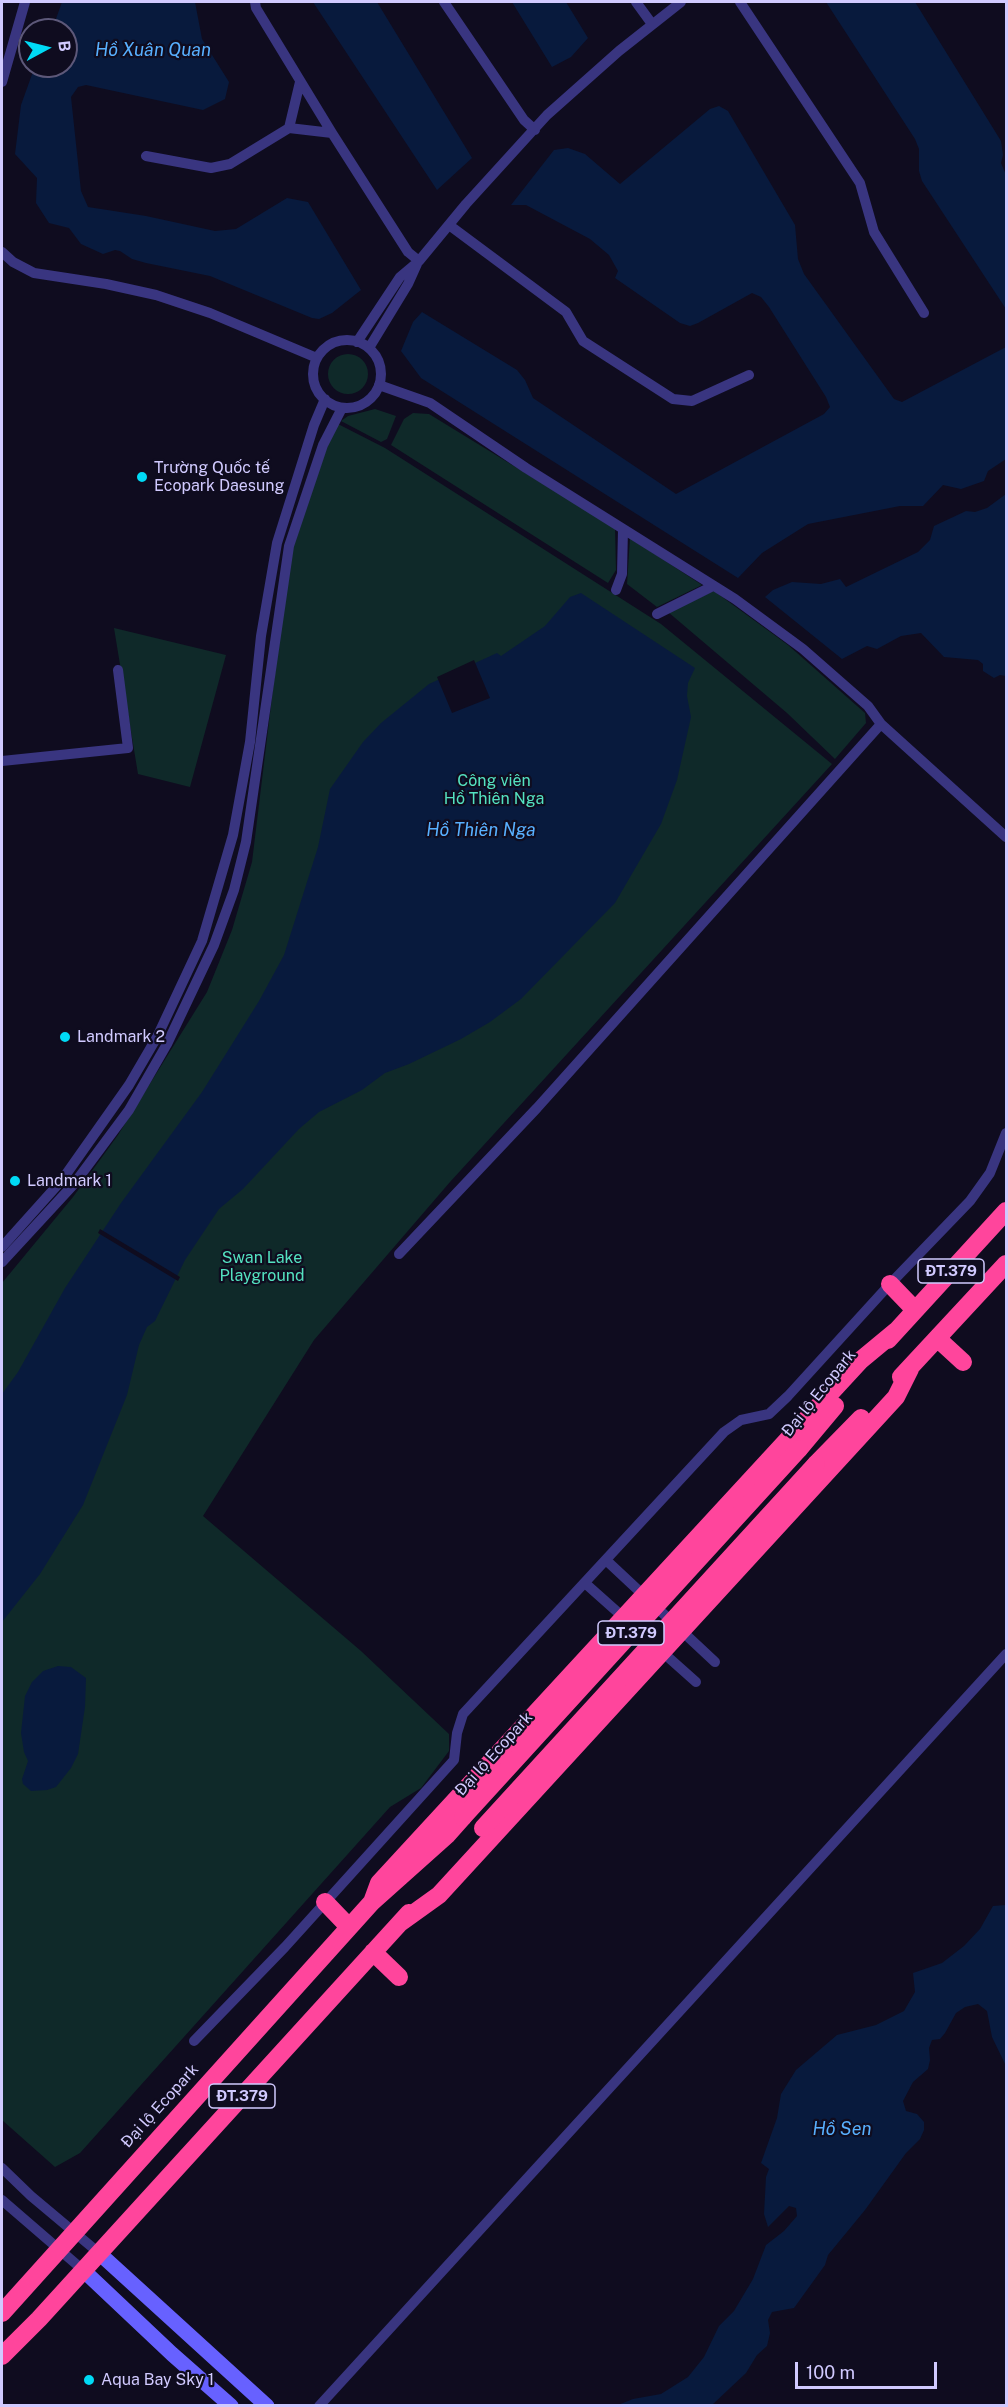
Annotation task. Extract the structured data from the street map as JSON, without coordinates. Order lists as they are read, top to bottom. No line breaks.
{"streets":{"highway":["ĐT.379","Đại lộ Ecopark"]},"water":["Hồ Xuân Quan","Hồ Thiên Nga","Hồ Sen"],"parks":["Công viên Hồ Thiên Nga","Swan Lake Playground"],"places":["Trường Quốc tế Ecopark Daesung","Landmark 2","Landmark 1","Aqua Bay Sky 1"],"scale_bar":"100 m","north":"right"}
